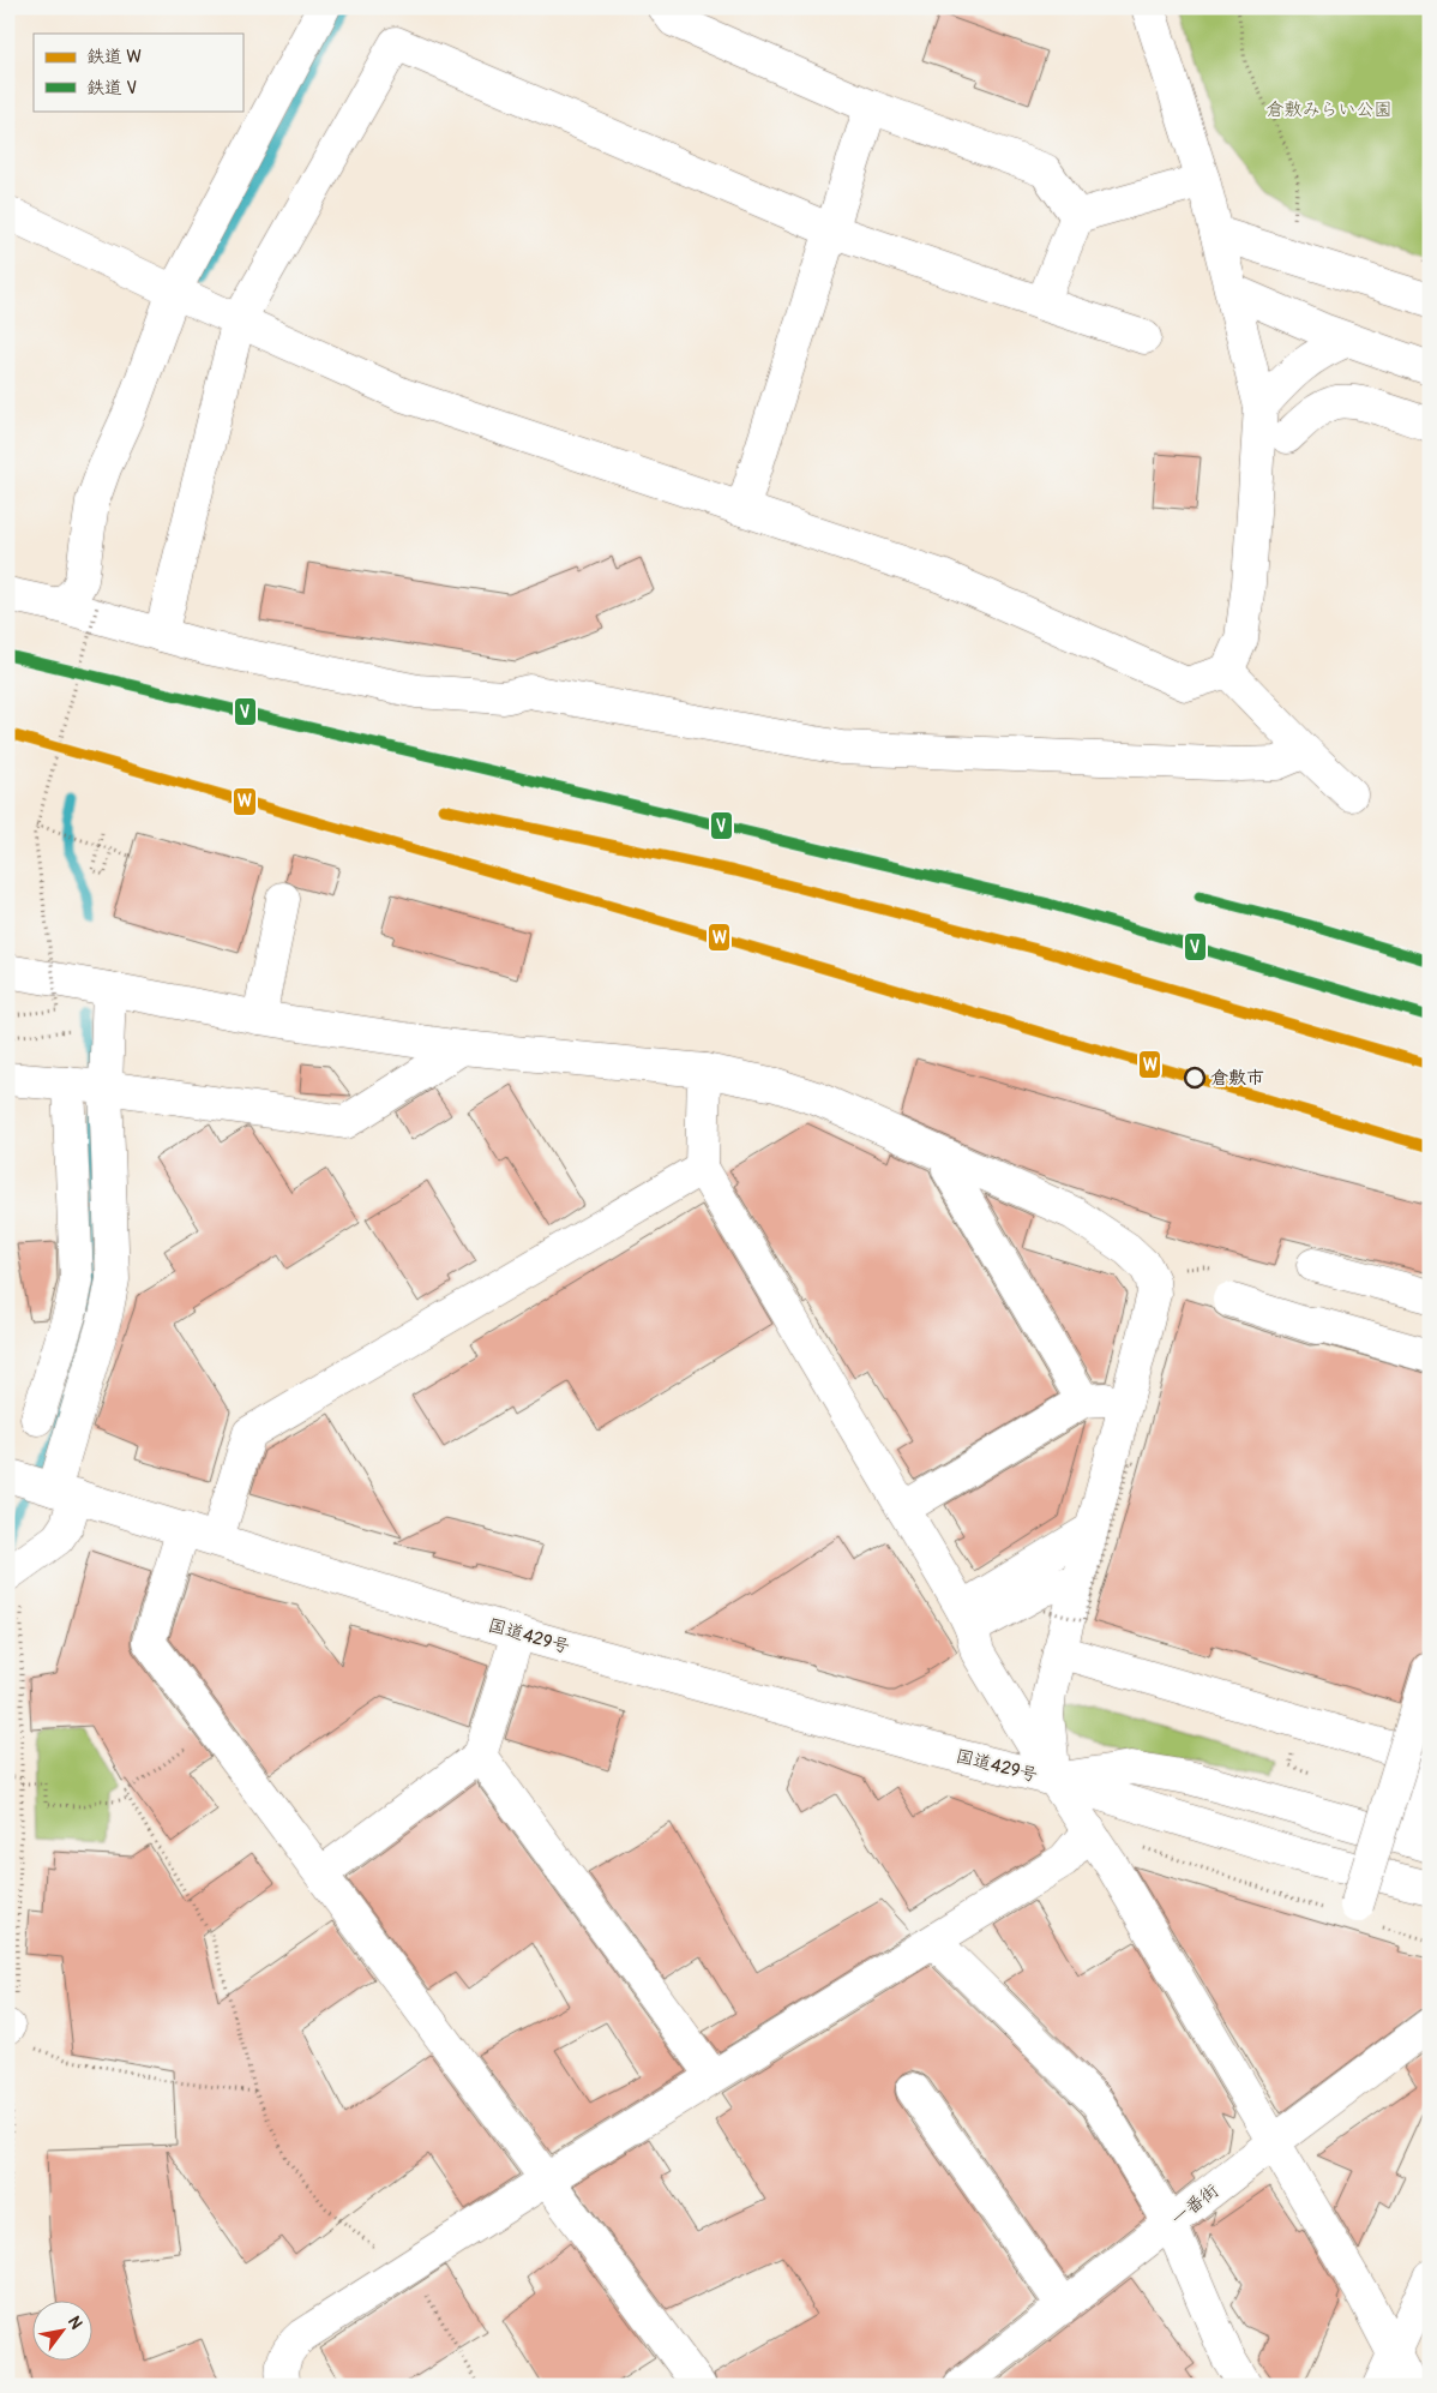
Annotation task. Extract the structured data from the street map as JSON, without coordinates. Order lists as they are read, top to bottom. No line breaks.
{"streets":{"main road":["国道429号","一番街"]},"parks":["倉敷みらい公園"],"places":["倉敷市"],"lines":["rail line V","rail line W"],"legend":["鉄道 W","鉄道 V"],"north":"top right"}
